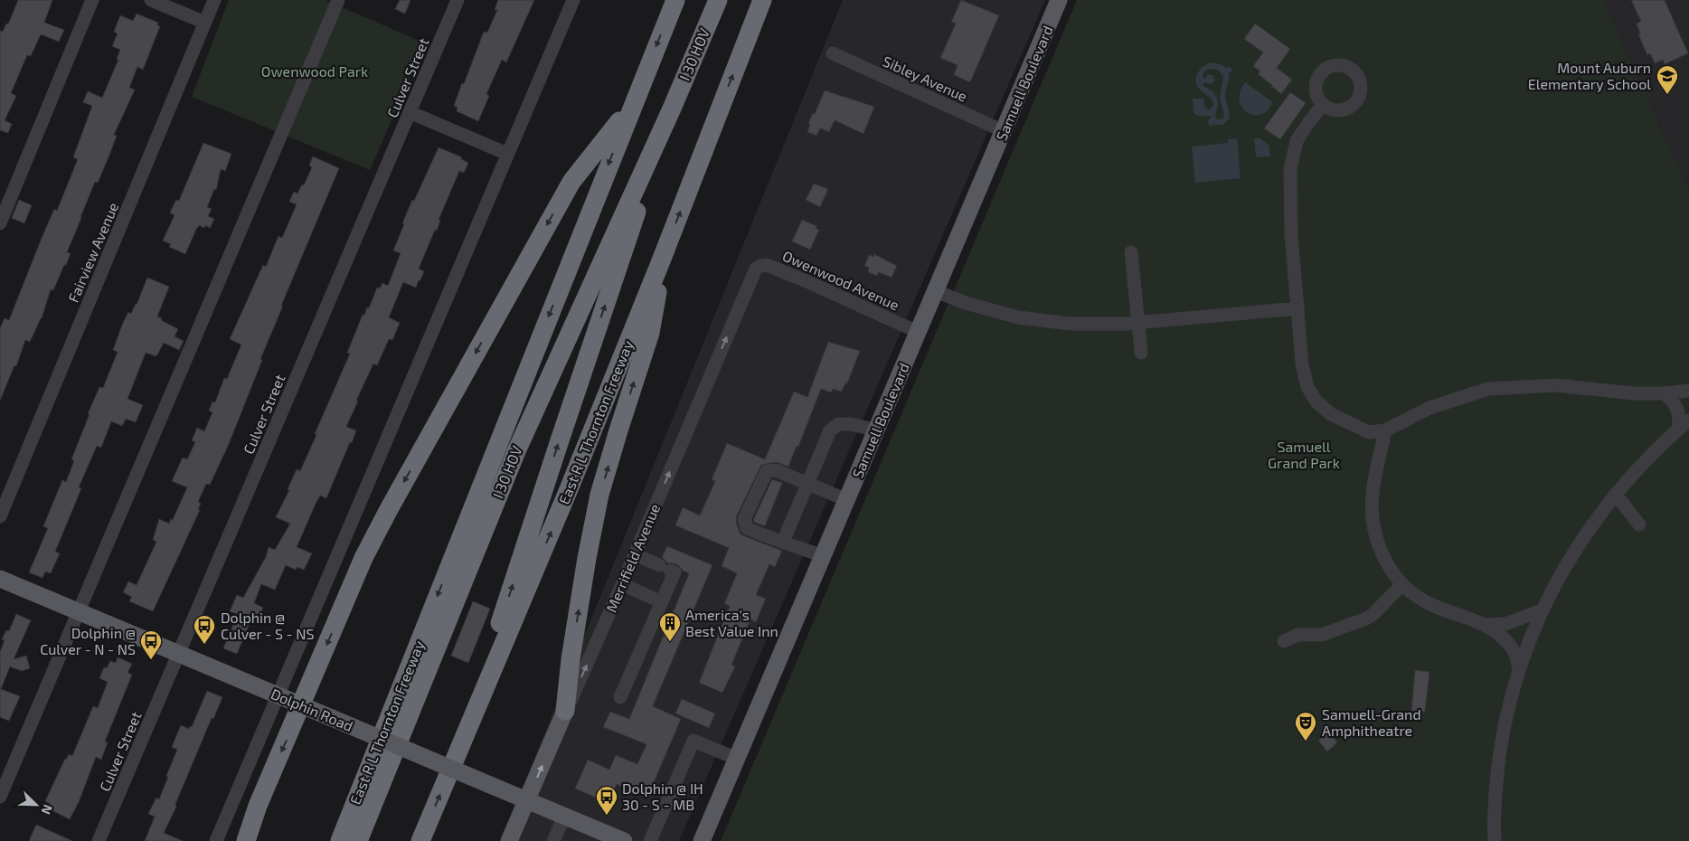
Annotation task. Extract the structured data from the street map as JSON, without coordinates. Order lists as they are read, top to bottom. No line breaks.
{"streets":{"highway":["I 30 HOV","East R L Thornton Freeway"],"main road":["Samuell Boulevard","Merrifield Avenue","Dolphin Road"],"street":["Culver Street","Sibley Avenue","Fairview Avenue","Owenwood Avenue"]},"crossings":[["Culver Street","Dolphin Road"],["Sibley Avenue","Samuell Boulevard"],["Samuell Boulevard","Owenwood Avenue"],["Owenwood Avenue","Merrifield Avenue"],["Merrifield Avenue","Dolphin Road"]],"one_way":["Merrifield Avenue"],"parks":["Owenwood Park","Samuell Grand Park"],"places":{"school or university":["Mount Auburn Elementary School"],"building":["America's Best Value Inn"],"bus stop":["Dolphin @ Culver - S - NS","Dolphin @ Culver - N - NS","Dolphin @ IH 30 - S - MB"],"theatre":["Samuell-Grand Amphitheatre"]},"north":"bottom right"}
